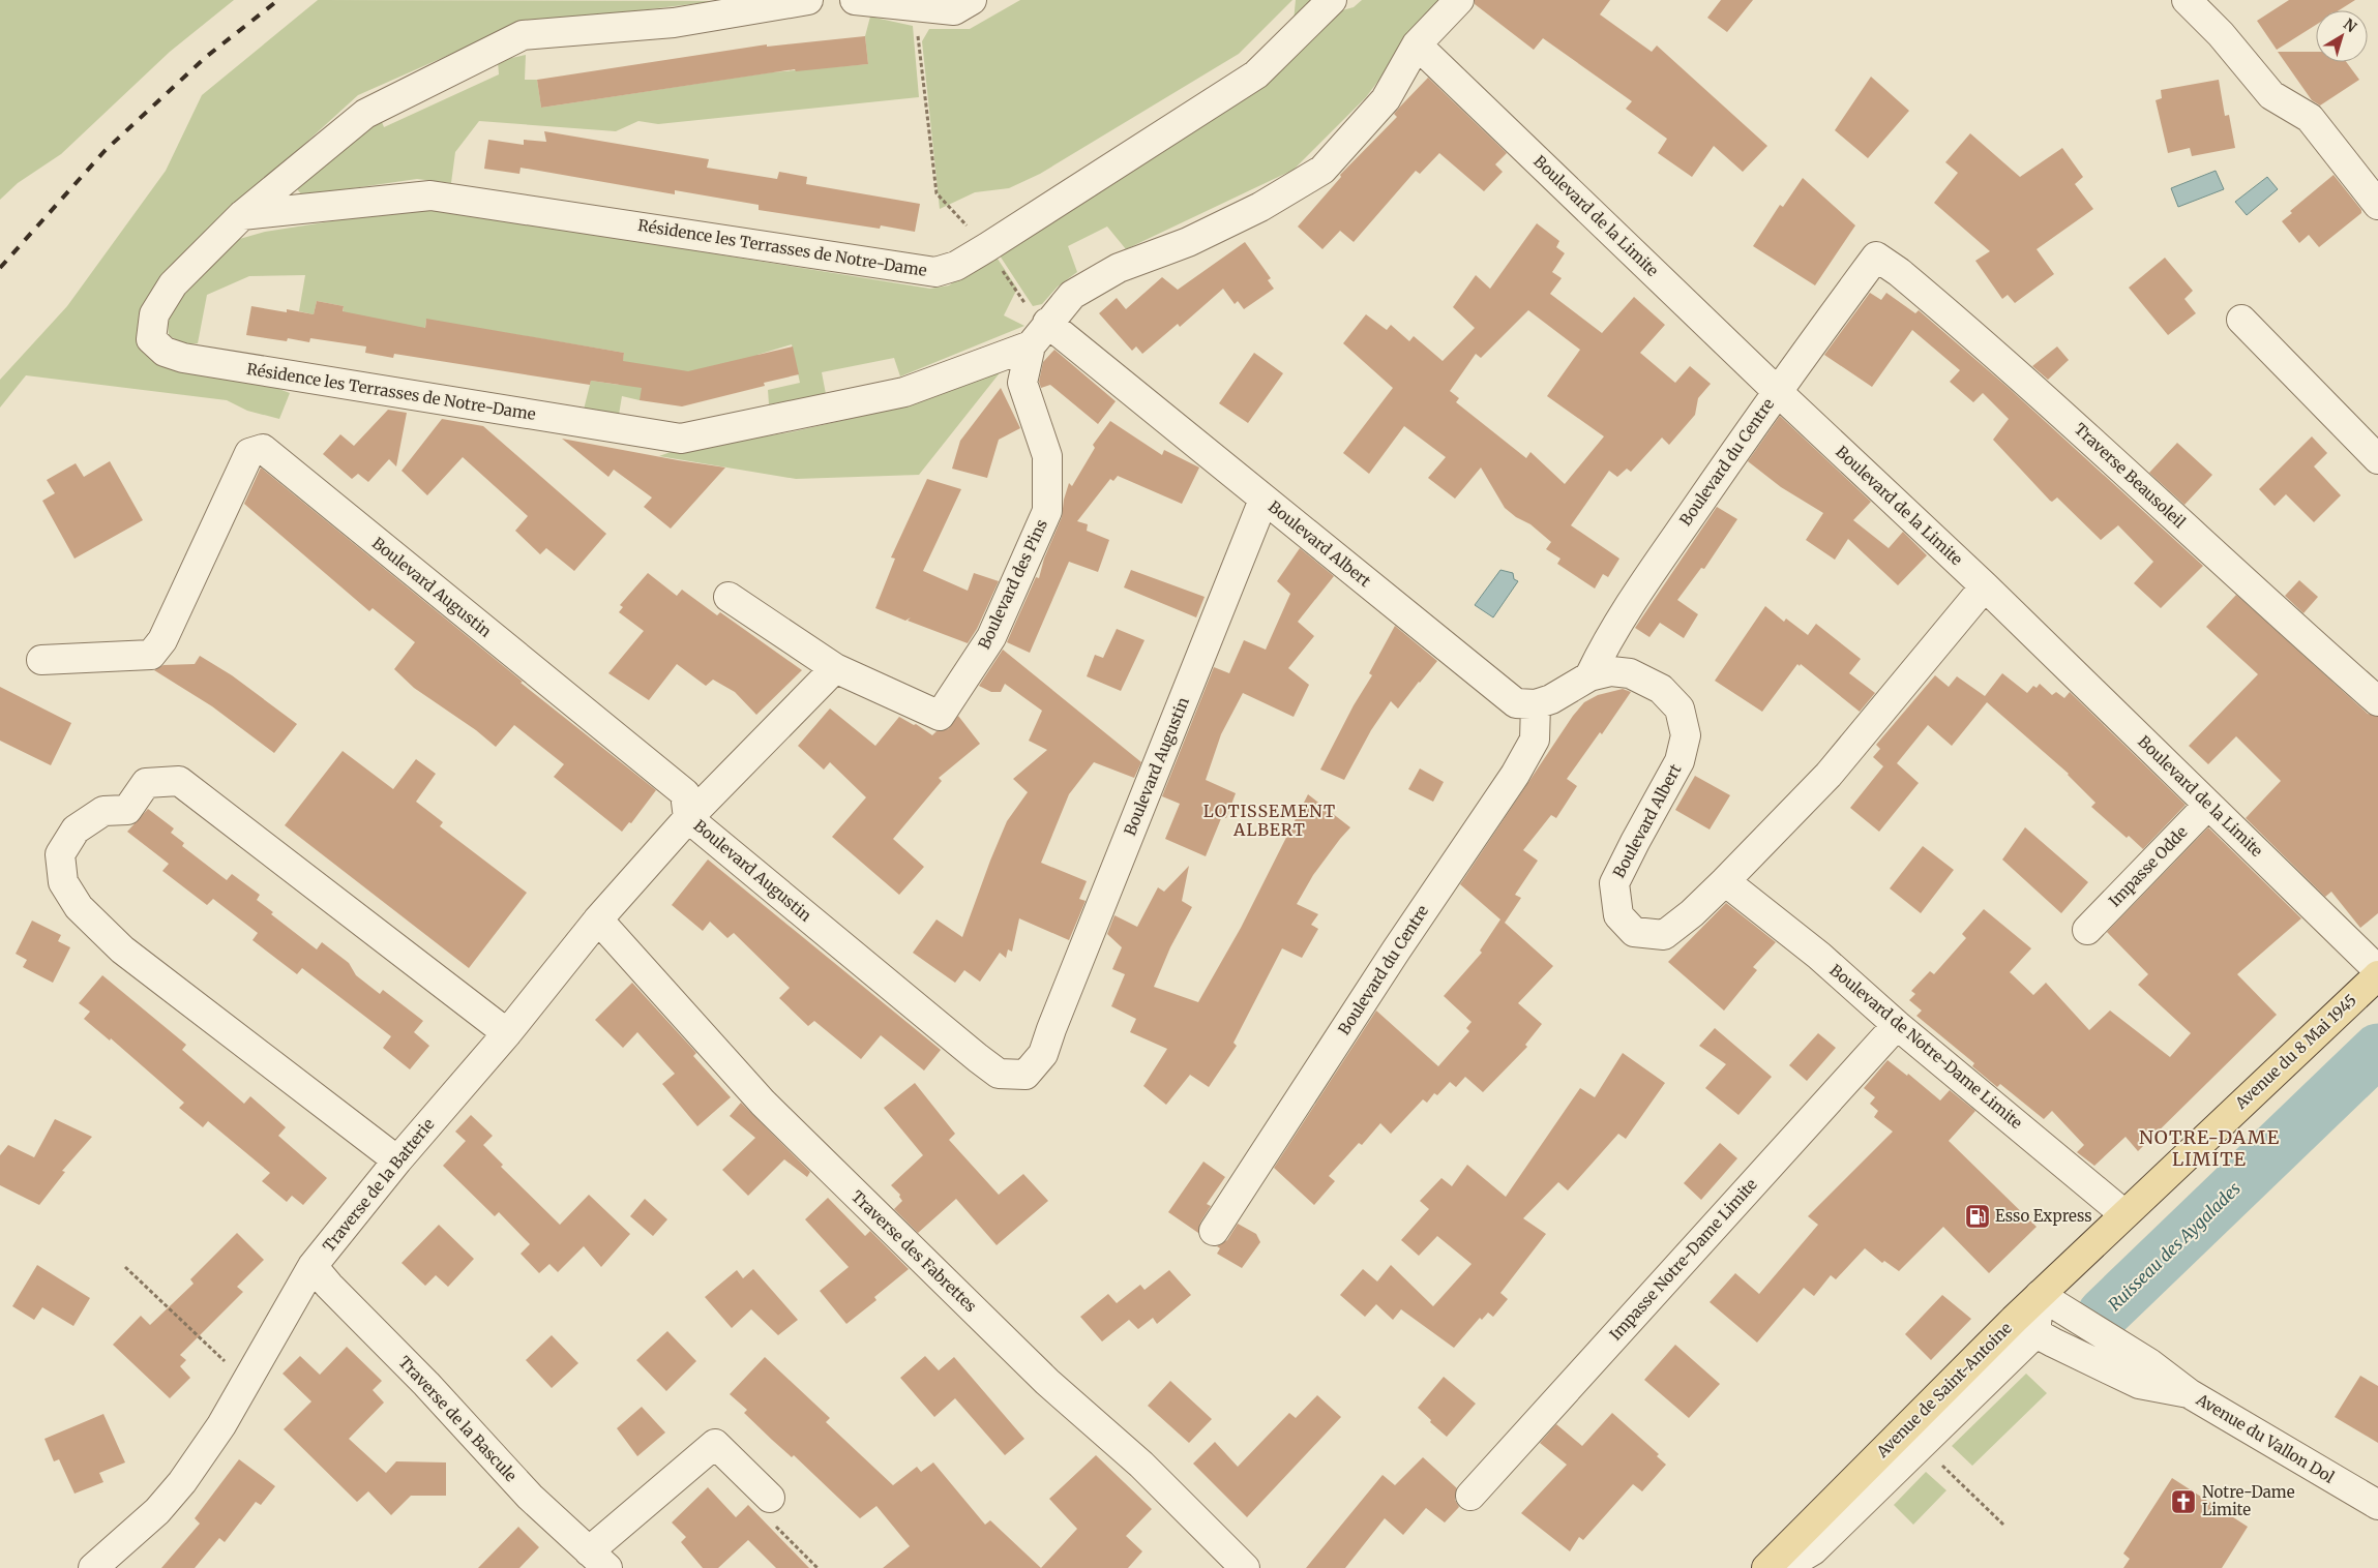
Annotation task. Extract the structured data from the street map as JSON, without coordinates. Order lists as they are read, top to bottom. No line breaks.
{"streets":{"main road":["Avenue du 8 Mai 1945","Avenue de Saint-Antoine"],"street":["Boulevard de la Limite","Résidence les Terrasses de Notre-Dame","Boulevard du Centre","Traverse Beausoleil","Boulevard Albert","Boulevard des Pins","Boulevard Augustin","Impasse Odde","Boulevard de Notre-Dame Limite","Traverse de la Batterie","Traverse des Fabrettes","Impasse Notre-Dame Limite","Traverse de la Bascule","Avenue du Vallon Dol"]},"crossings":[["Boulevard de la Limite","Boulevard du Centre"],["Boulevard de la Limite","Boulevard Albert"],["Boulevard de la Limite","Boulevard des Pins"],["Boulevard de la Limite","Impasse Odde"],["Résidence les Terrasses de Notre-Dame","Boulevard des Pins"],["Boulevard du Centre","Traverse Beausoleil"],["Boulevard du Centre","Boulevard Albert"],["Boulevard Albert","Boulevard des Pins"],["Boulevard Albert","Boulevard Augustin"],["Boulevard Albert","Boulevard de Notre-Dame Limite"],["Boulevard Augustin","Traverse de la Batterie"],["Boulevard de Notre-Dame Limite","Avenue du 8 Mai 1945"],["Boulevard de Notre-Dame Limite","Impasse Notre-Dame Limite"],["Boulevard de Notre-Dame Limite","Avenue de Saint-Antoine"],["Avenue du 8 Mai 1945","Avenue de Saint-Antoine"],["Traverse de la Batterie","Traverse des Fabrettes"],["Traverse de la Batterie","Traverse de la Bascule"],["Avenue de Saint-Antoine","Avenue du Vallon Dol"]],"districts":["LOTISSEMENT ALBERT","NOTRE-DAME LIMITE"],"water":["Ruisseau des Aygalades"],"places":{"fuel station":["Esso Express"],"church":["Notre-Dame Limite"]},"north":"top right"}
